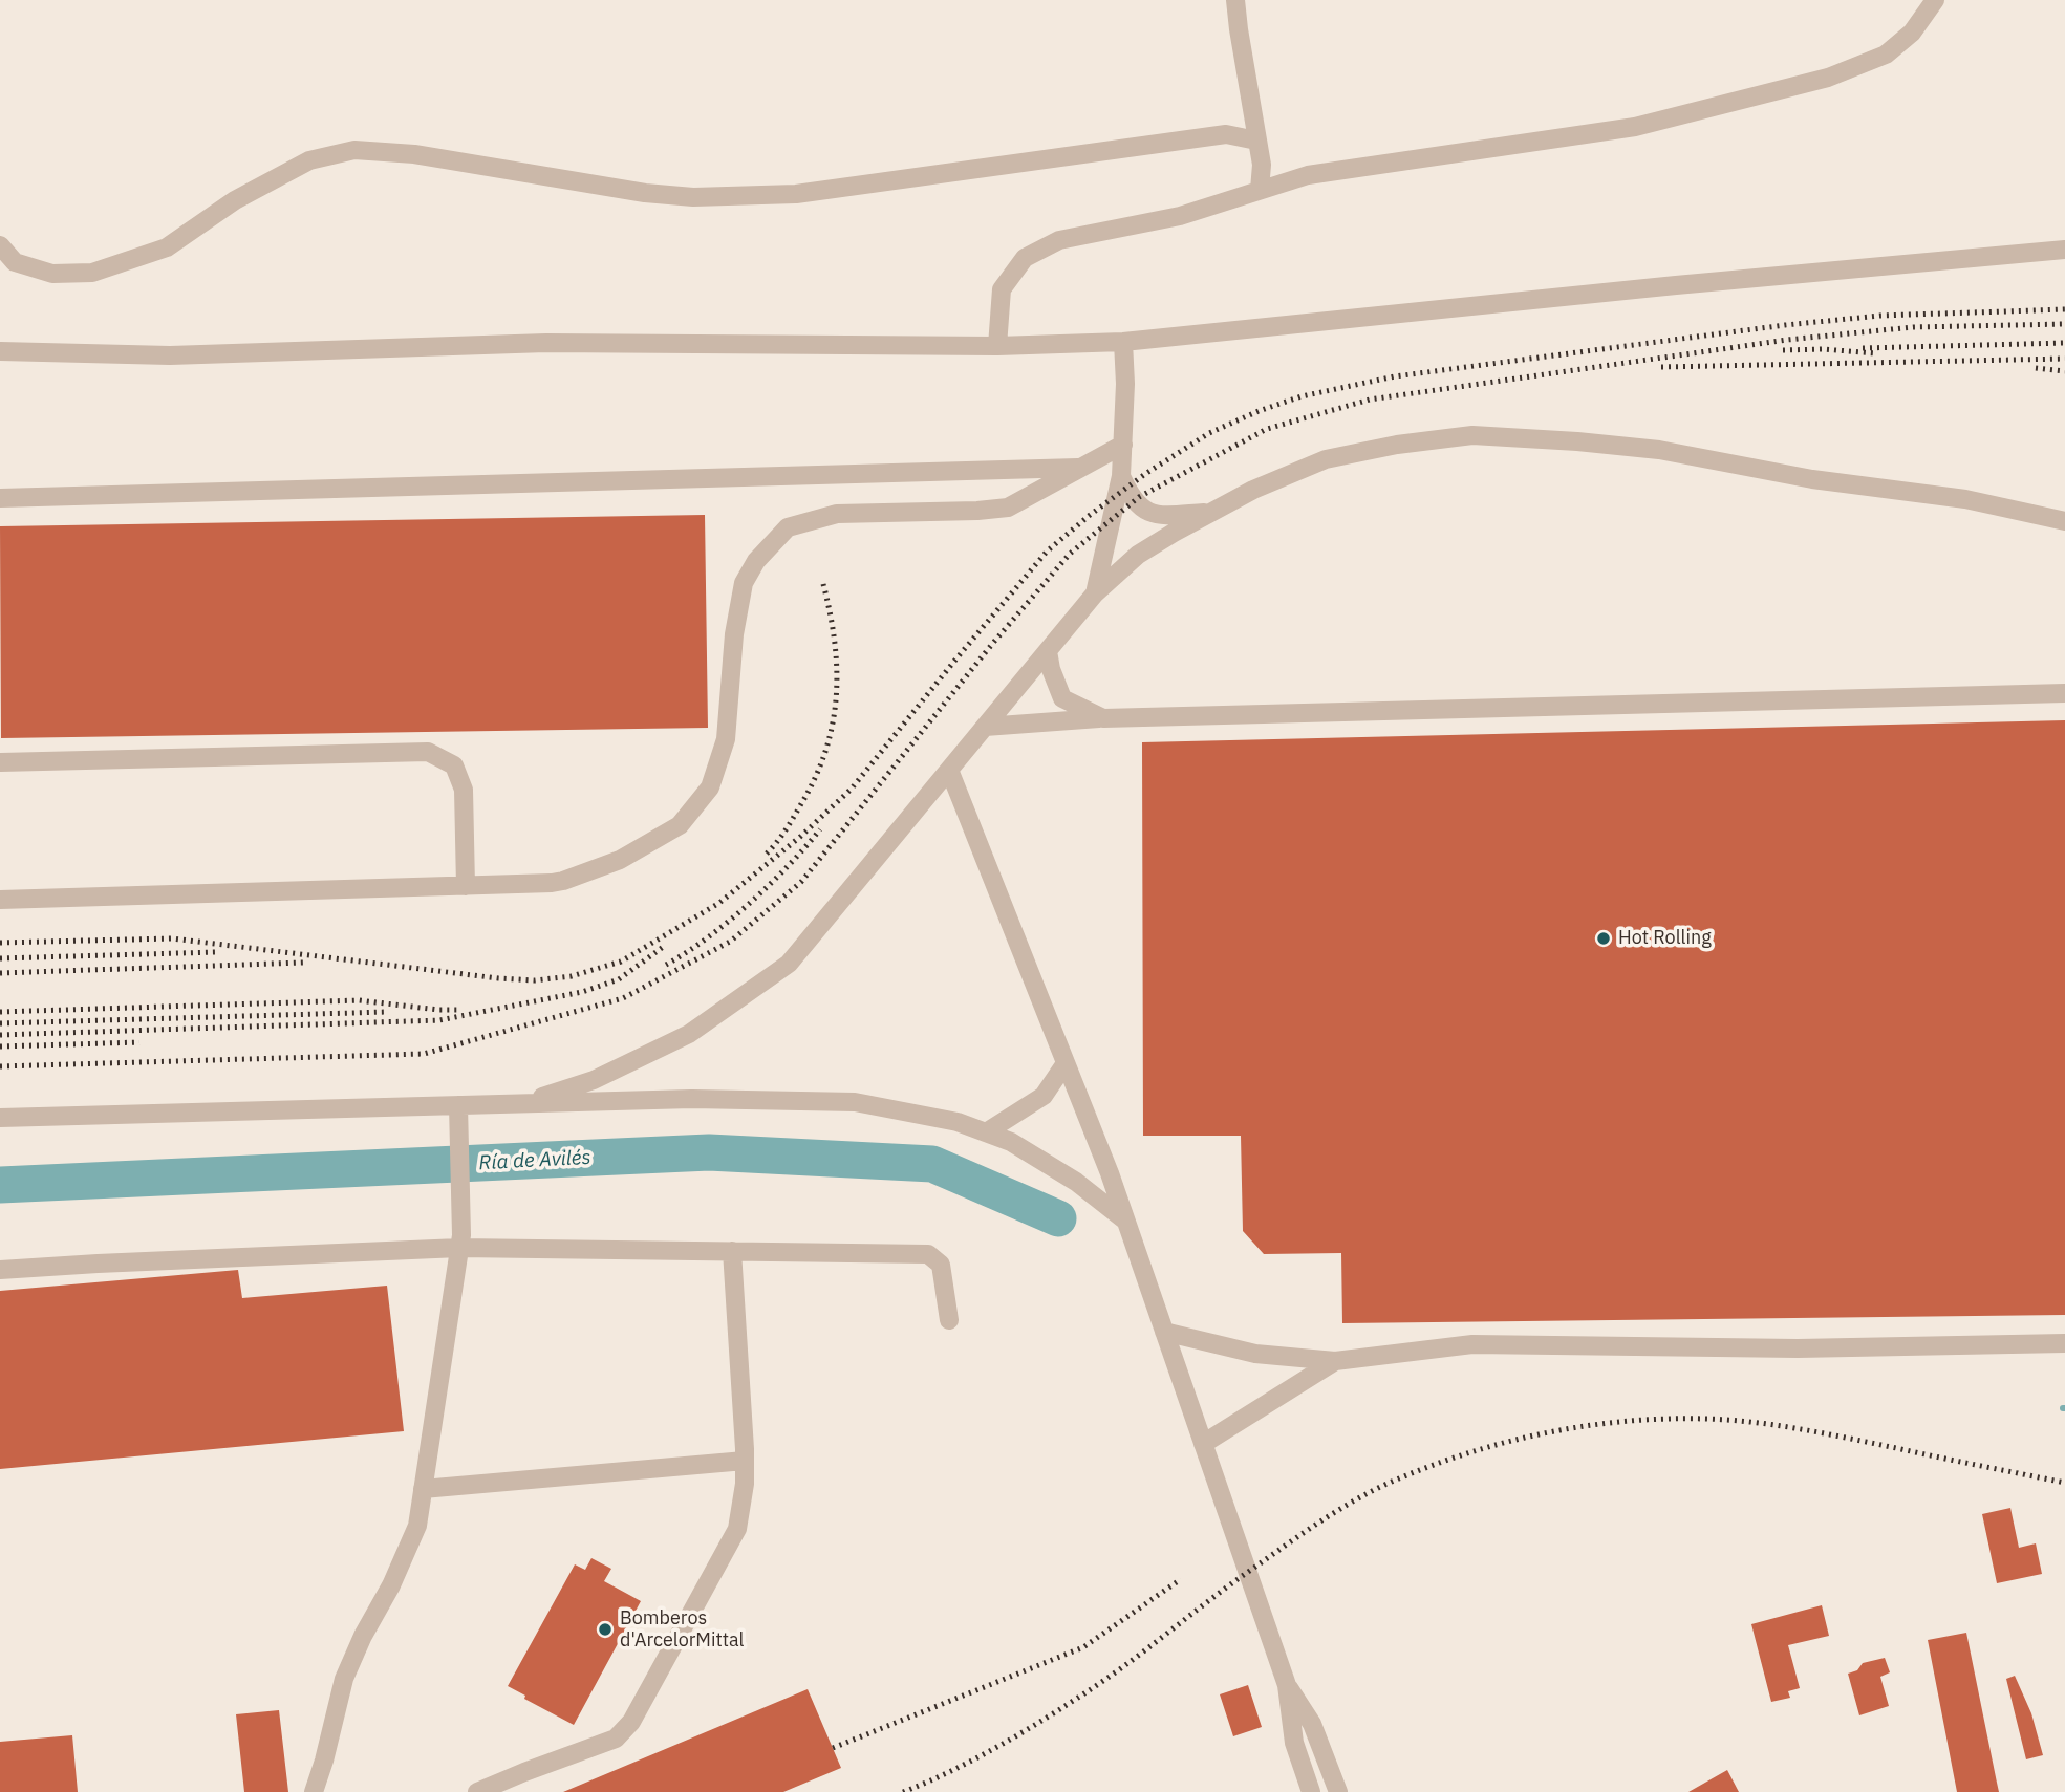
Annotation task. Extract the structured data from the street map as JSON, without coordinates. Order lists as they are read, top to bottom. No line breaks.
{"water":["Ría de Avilés"],"places":["Hot Rolling","Bomberos d'ArcelorMittal"]}
